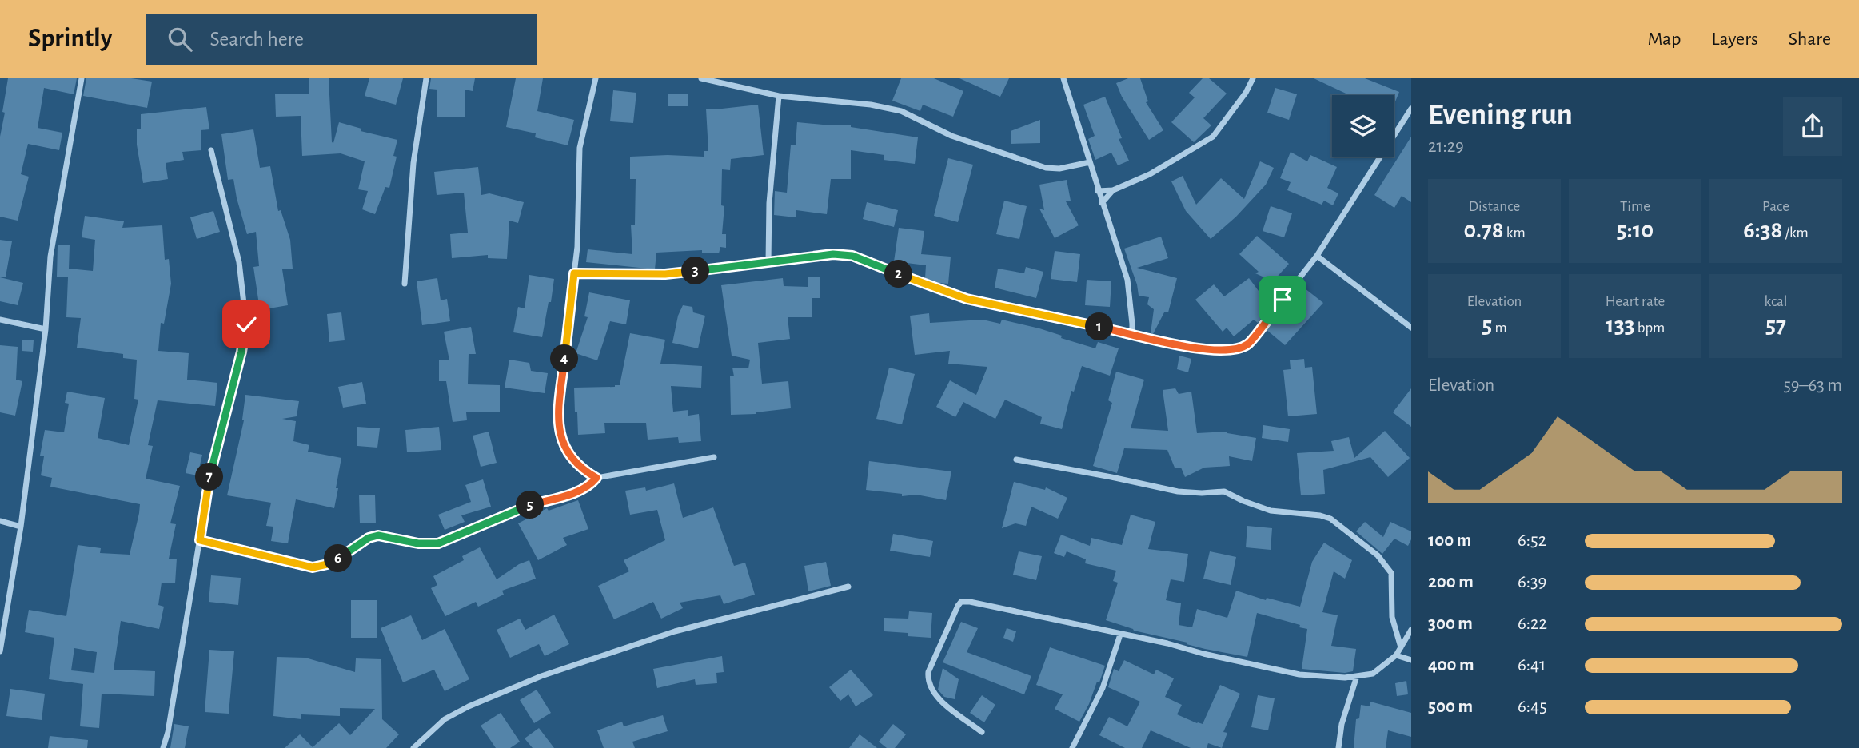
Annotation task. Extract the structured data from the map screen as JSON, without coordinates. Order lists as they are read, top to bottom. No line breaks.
{"page":{"header":"Sprintly","search":"Search here","nav":["Map","Layers","Share"],"heading":["Evening run","21:29"],"stats":[["Distance","0.78 km"],["Time","5:10"],["Pace","6:38 /km"],["Elevation","5 m"],["Heart rate","133 bpm"],["kcal","57"]],"pins":["3","2","1","4","7","5","6"],"chart":["Elevation","59–63 m"],"list":[{"name":"100 m","note":"6:52"},{"name":"200 m","note":"6:39"},{"name":"300 m","note":"6:22"},{"name":"400 m","note":"6:41"},{"name":"500 m","note":"6:45"}]}}
